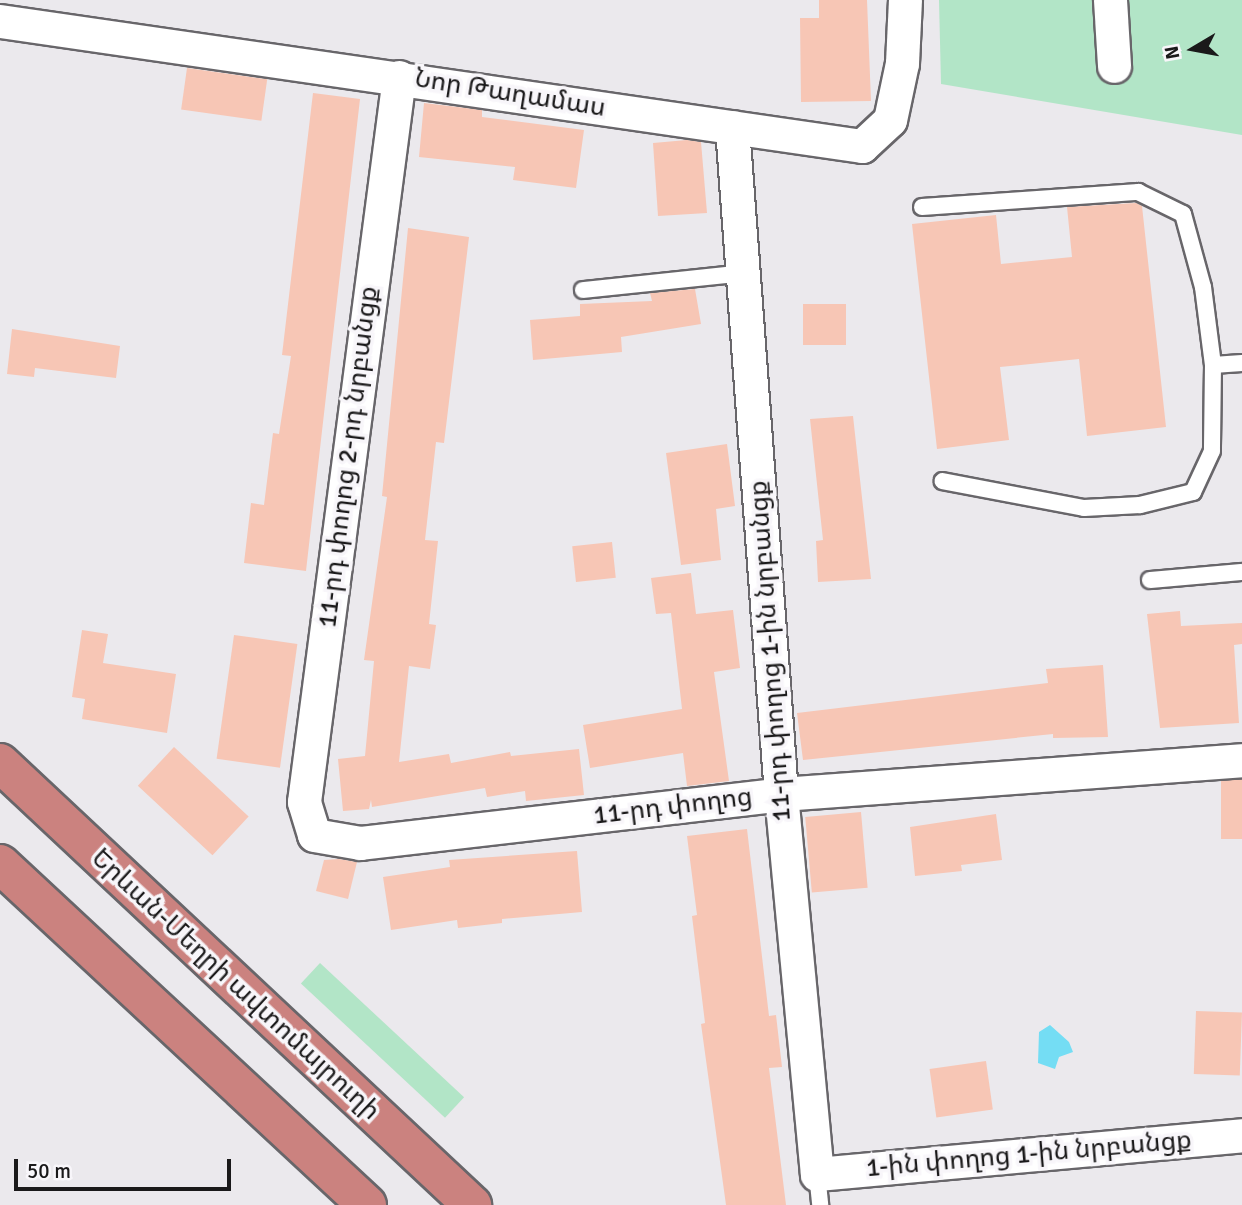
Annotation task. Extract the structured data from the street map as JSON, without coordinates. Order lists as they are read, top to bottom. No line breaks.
{"streets":{"highway":["Երևան-Մեղրի ավտոմայրուղի"],"street":["Նոր Թաղամաս","11-րդ փողոց 2-րդ նրբանցք","11-րդ փողոց 1-ին նրբանցք","11-րդ փողոց","1-ին փողոց 1-ին նրբանցք"]},"crossings":[["Նոր Թաղամաս","11-րդ փողոց 2-րդ նրբանցք"],["Նոր Թաղամաս","11-րդ փողոց 1-ին նրբանցք"],["11-րդ փողոց 2-րդ նրբանցք","11-րդ փողոց"],["11-րդ փողոց 1-ին նրբանցք","11-րդ փողոց"],["11-րդ փողոց 1-ին նրբանցք","1-ին փողոց 1-ին նրբանցք"]],"scale_bar":"50 m","north":"left"}
